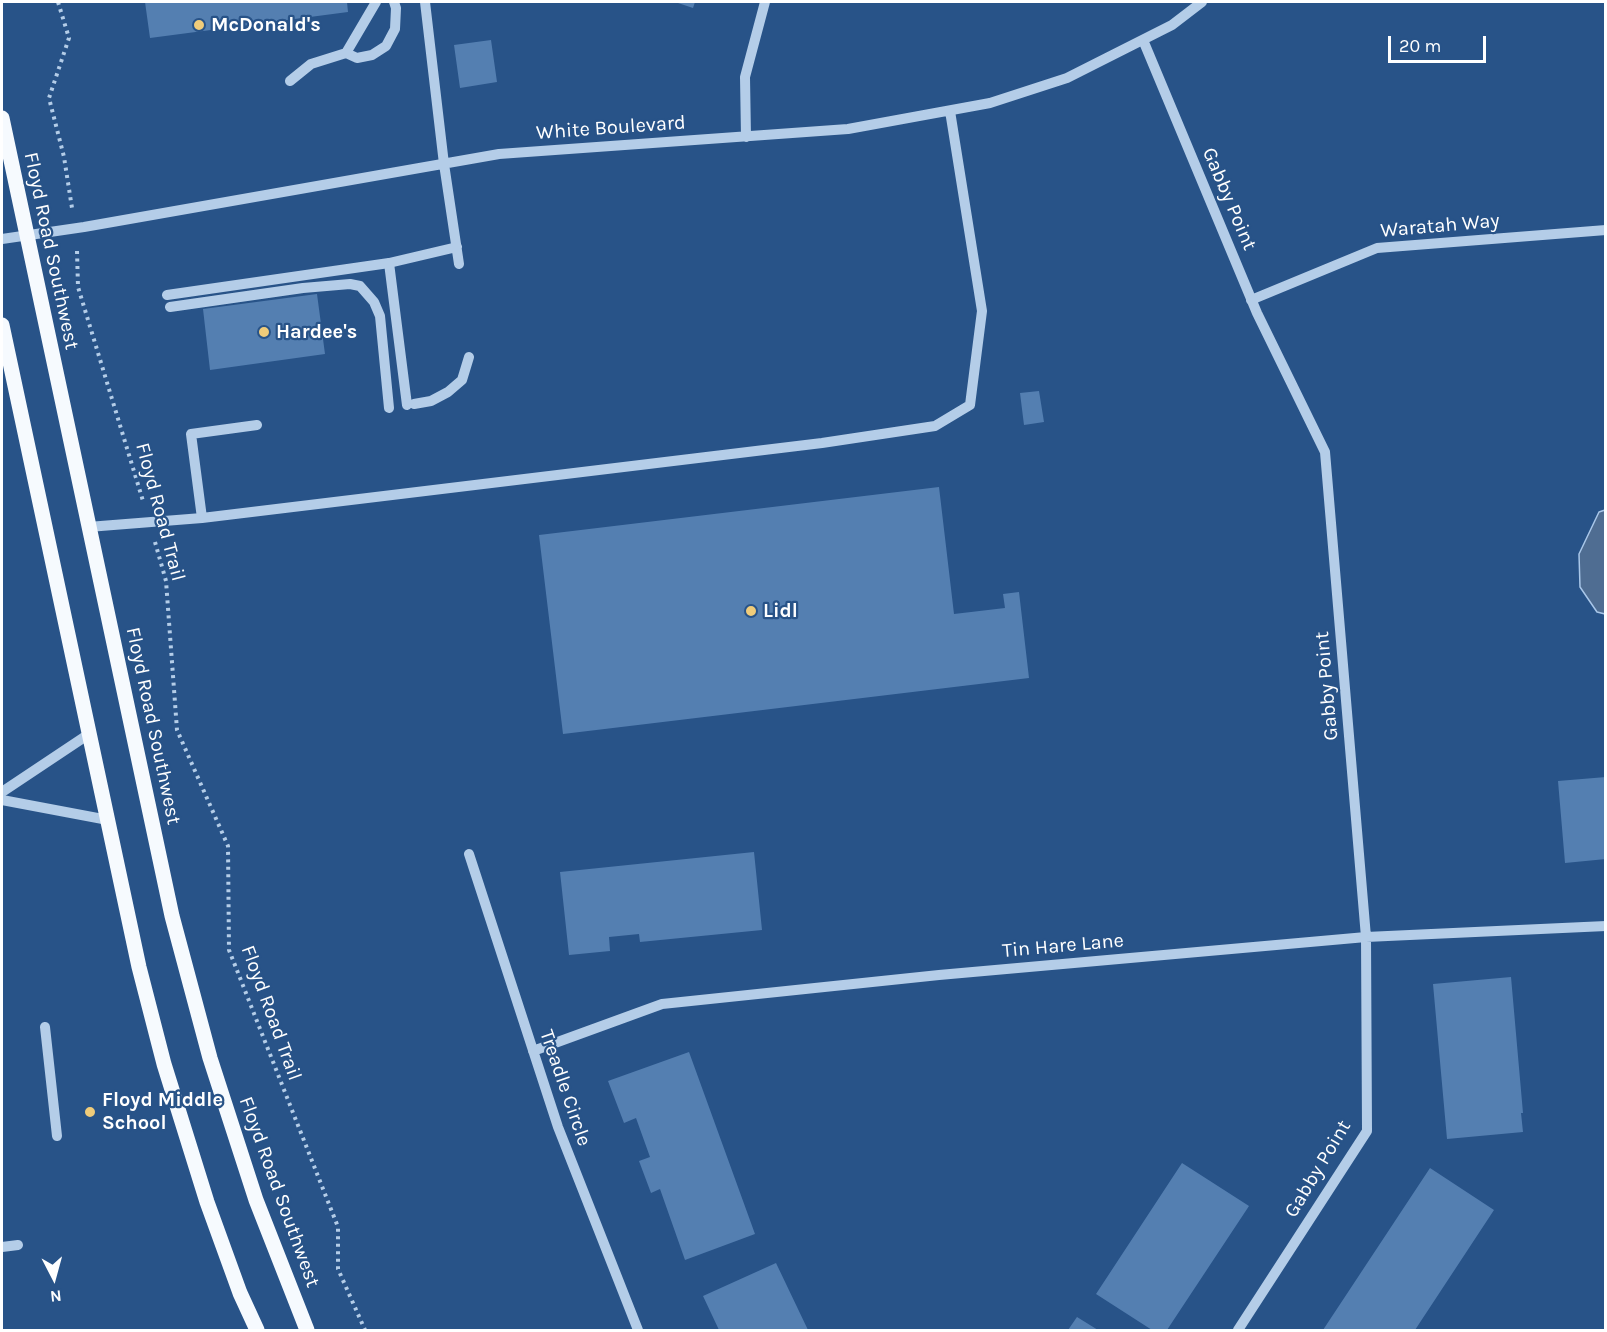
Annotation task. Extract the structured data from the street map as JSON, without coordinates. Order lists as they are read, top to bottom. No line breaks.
{"streets":{"main road":["Floyd Road Southwest"],"street":["White Boulevard","Gabby Point","Waratah Way","Tin Hare Lane","Treadle Circle"],"path":["Floyd Road Trail"]},"crossings":[["White Boulevard","Gabby Point"],["White Boulevard","Floyd Road Southwest"],["White Boulevard","Floyd Road Trail"],["Gabby Point","Waratah Way"],["Gabby Point","Tin Hare Lane"],["Tin Hare Lane","Treadle Circle"]],"places":["McDonald's","Hardee's","Lidl","Floyd Middle School"],"scale_bar":"20 m","north":"bottom"}
